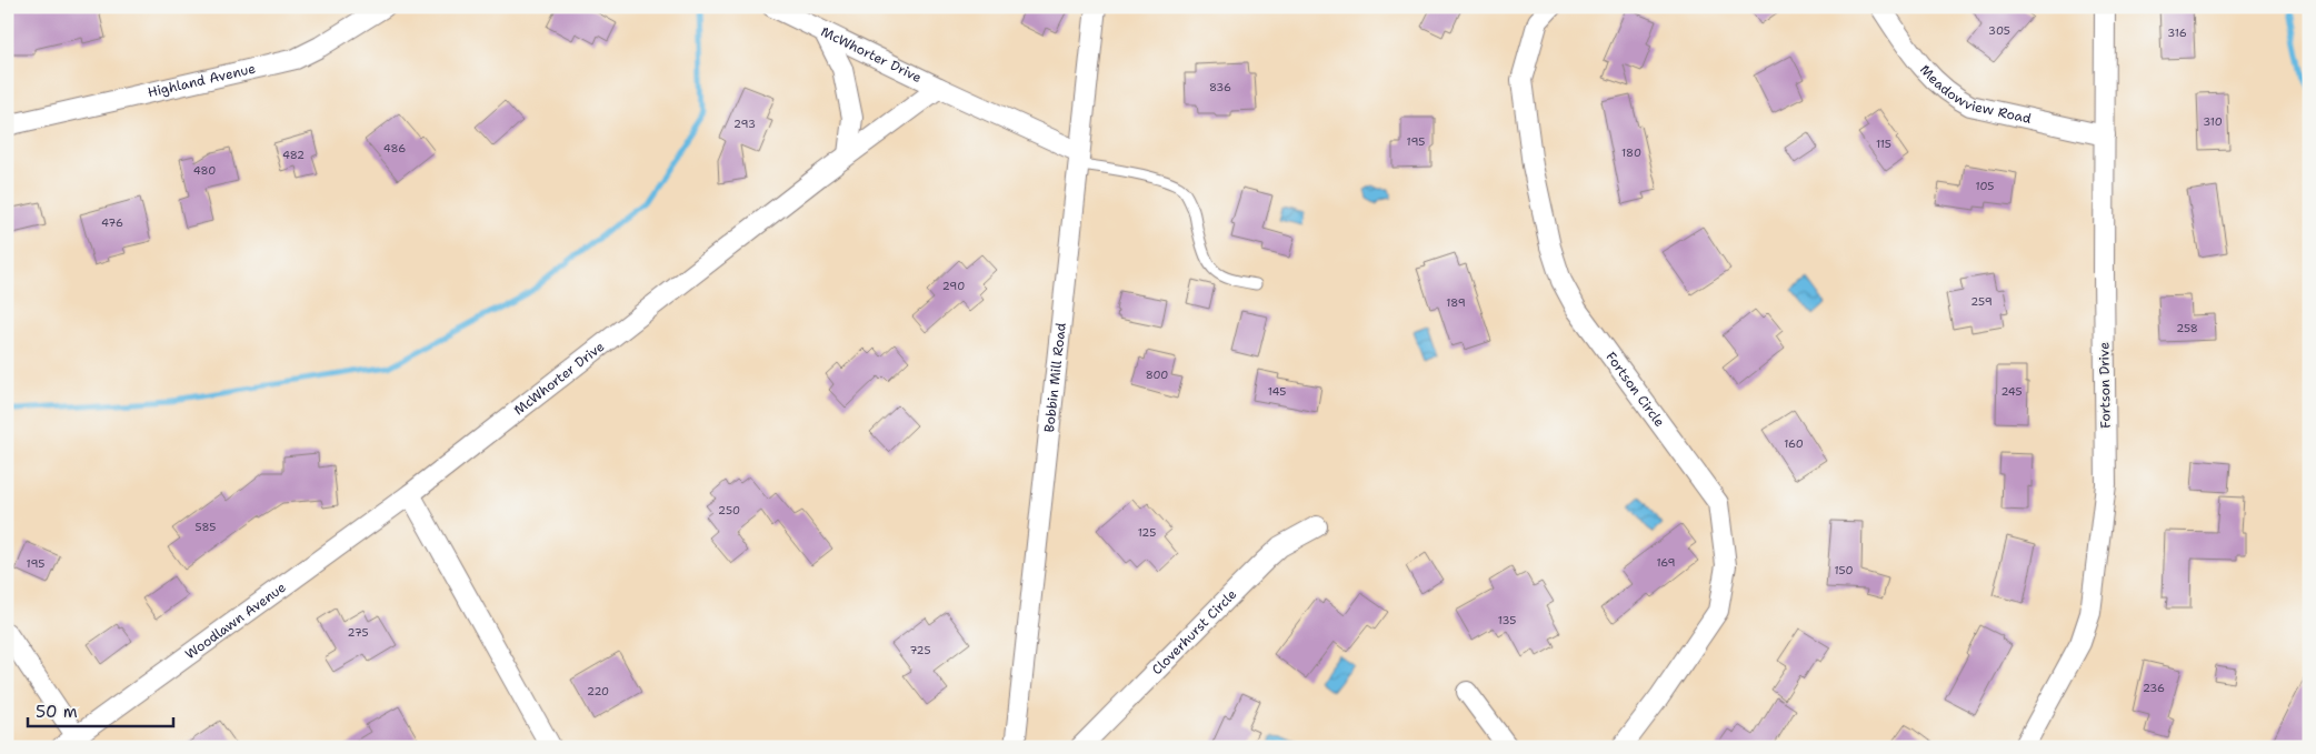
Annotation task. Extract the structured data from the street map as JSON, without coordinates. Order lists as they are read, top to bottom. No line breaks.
{"streets":{"street":["McWhorter Drive","Highland Avenue","Meadowview Road","Bobbin Mill Road","Fortson Drive","Fortson Circle","Woodlawn Avenue","Cloverhurst Circle"]},"crossings":[["McWhorter Drive","Bobbin Mill Road"],["McWhorter Drive","Woodlawn Avenue"],["Meadowview Road","Fortson Drive"]],"house_numbers":["305","316","836","310","293","195","115","486","180","482","480","105","476","290","259","189","258","800","145","245","160","250","585","125","169","195","150","135","275","725","236","220"],"scale_bar":"50 m"}
